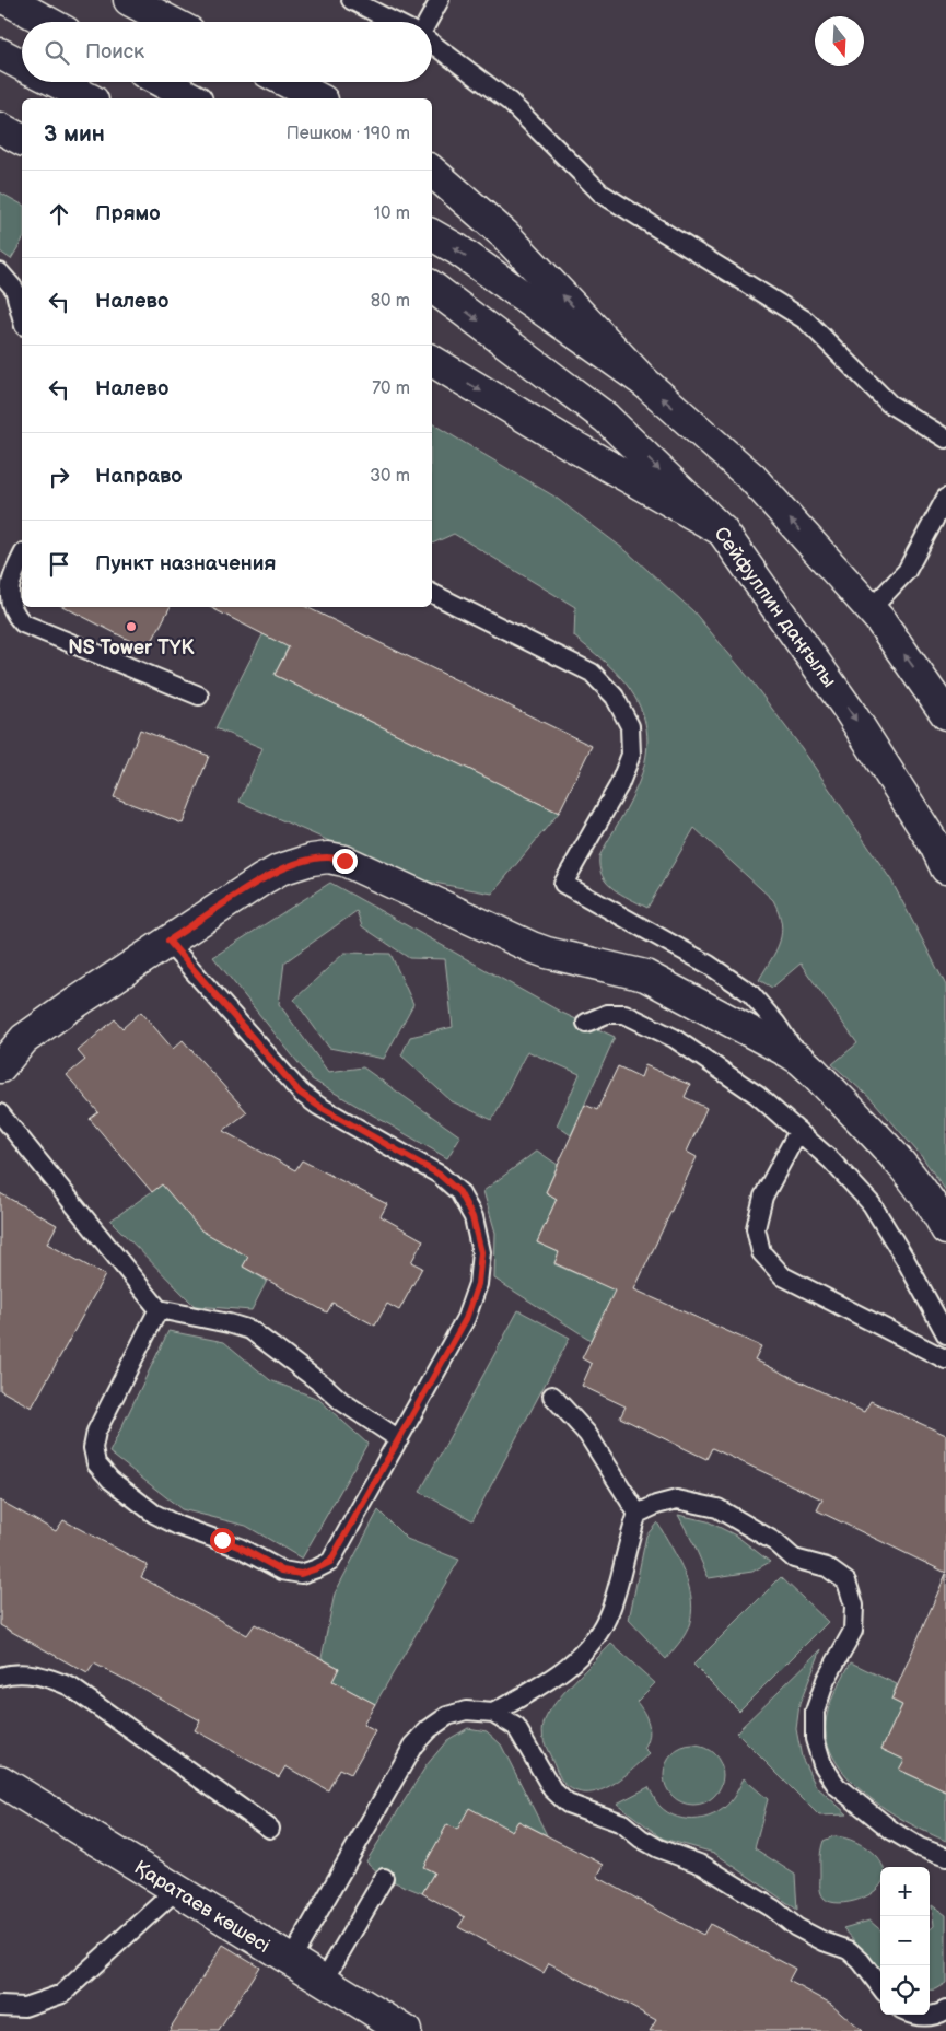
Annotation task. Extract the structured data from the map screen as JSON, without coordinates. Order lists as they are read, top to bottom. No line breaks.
{"streets":{"main road":["Сейфуллин даңғылы","Қаратаев көшесі"]},"places":["NS Tower ТҮК"],"north":"bottom","page":{"search":"Поиск","heading":["3 мин","Пешком · 190 m"],"list":[["Прямо","10 m"],["Налево","80 m"],["Налево","70 m"],["Направо","30 m"],"Пункт назначения"],"map_buttons":["+","−"]}}
